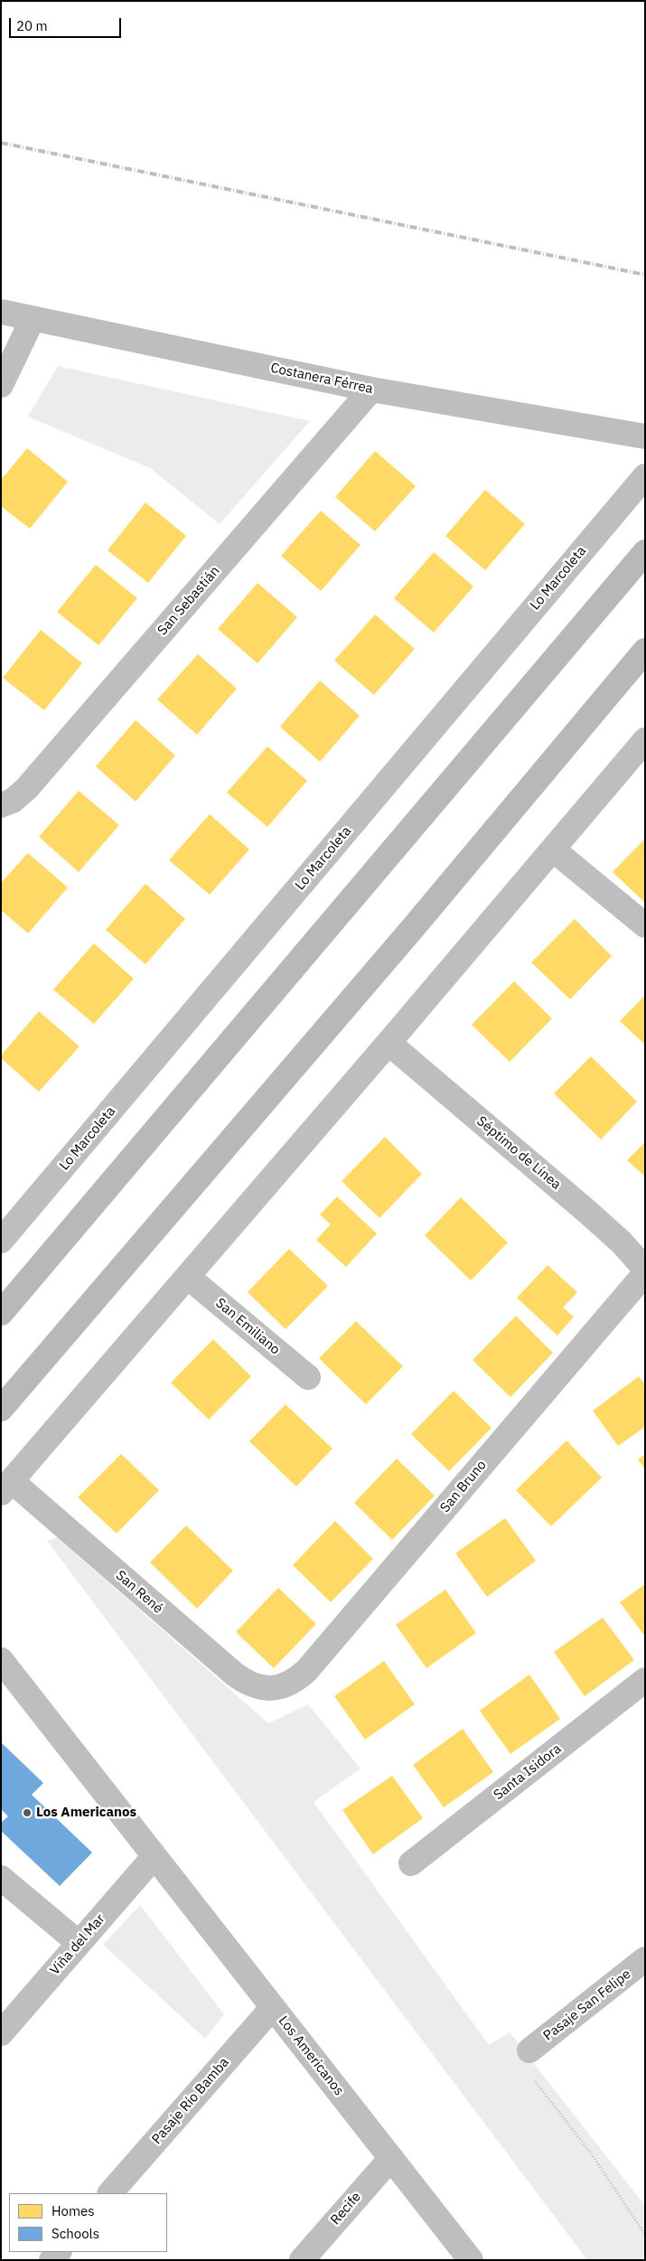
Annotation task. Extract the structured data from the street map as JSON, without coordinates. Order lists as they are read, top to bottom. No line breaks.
{"streets":{"street":["Costanera Férrea","Lo Marcoleta","San Sebastián","Séptimo de Línea","San Emiliano","San Bruno","San René","Santa Isidora","Viña del Mar","Pasaje San Felipe","Los Americanos","Pasaje Río Bamba","Recife"]},"crossings":[["Costanera Férrea","San Sebastián"],["San Bruno","San René"],["Viña del Mar","Los Americanos"],["Los Americanos","Pasaje Río Bamba"],["Los Americanos","Recife"]],"places":["Los Americanos"],"legend":["Homes","Schools"],"scale_bar":"20 m"}
